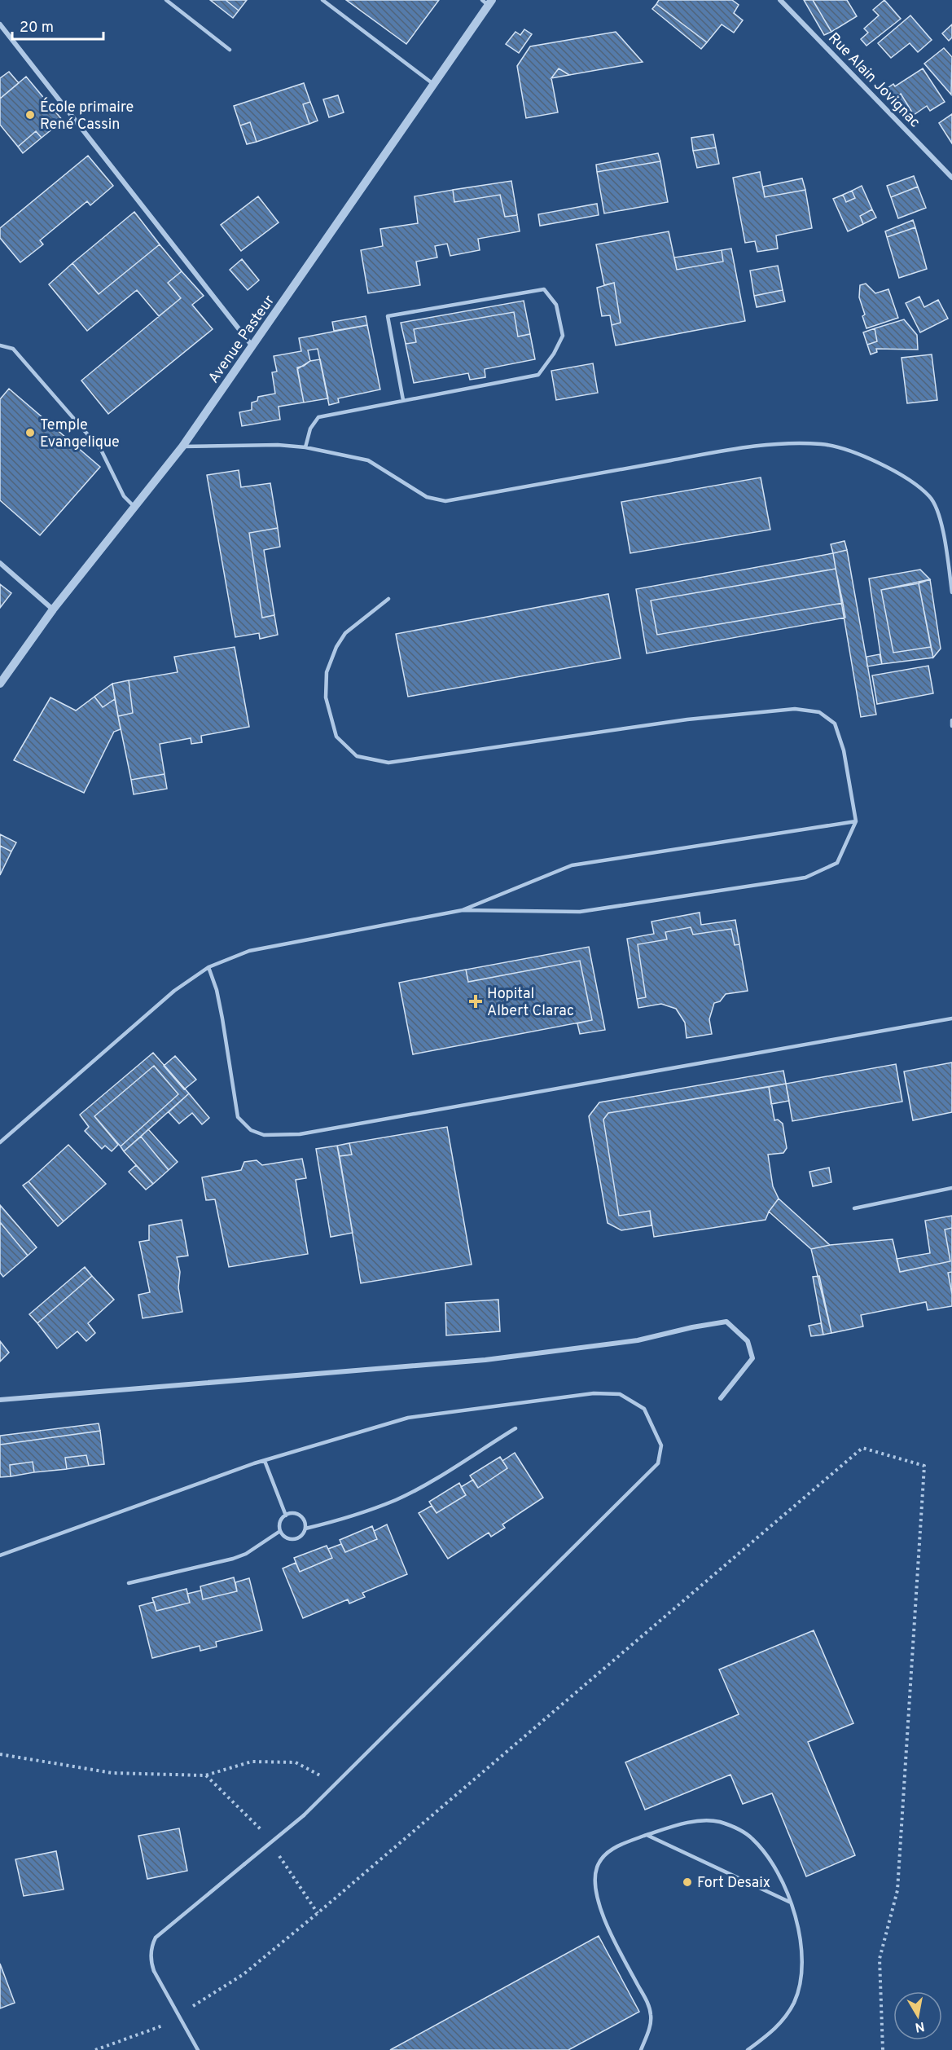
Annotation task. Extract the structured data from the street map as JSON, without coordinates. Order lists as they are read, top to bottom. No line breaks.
{"streets":{"street":["Rue Alain Jovignac","Avenue Pasteur"]},"places":{"other":["École primaire René Cassin","Temple Evangelique","Fort Desaix"],"health":["Hopital Albert Clarac"]},"scale_bar":"20 m","north":"bottom"}
